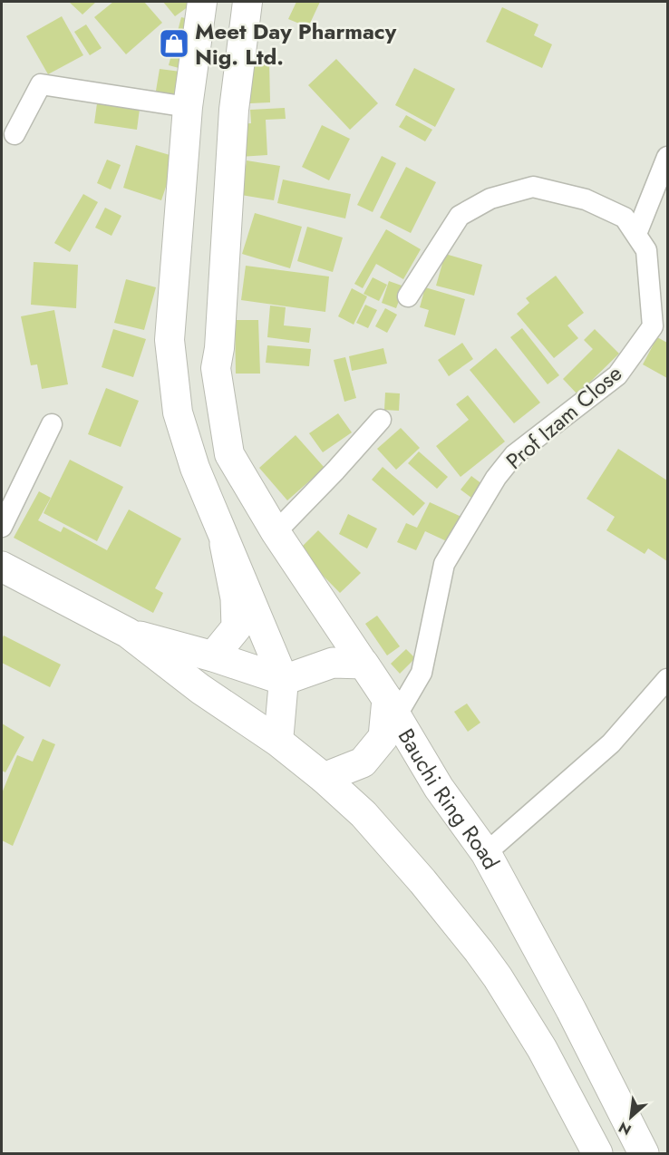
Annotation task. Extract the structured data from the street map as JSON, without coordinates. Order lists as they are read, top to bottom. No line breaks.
{"streets":{"main road":["Bauchi Ring Road"],"street":["Prof Izam Close"]},"crossings":[["Prof Izam Close","Bauchi Ring Road"]],"places":{"shop":["Meet Day Pharmacy Nig. Ltd."]},"north":"bottom left"}
